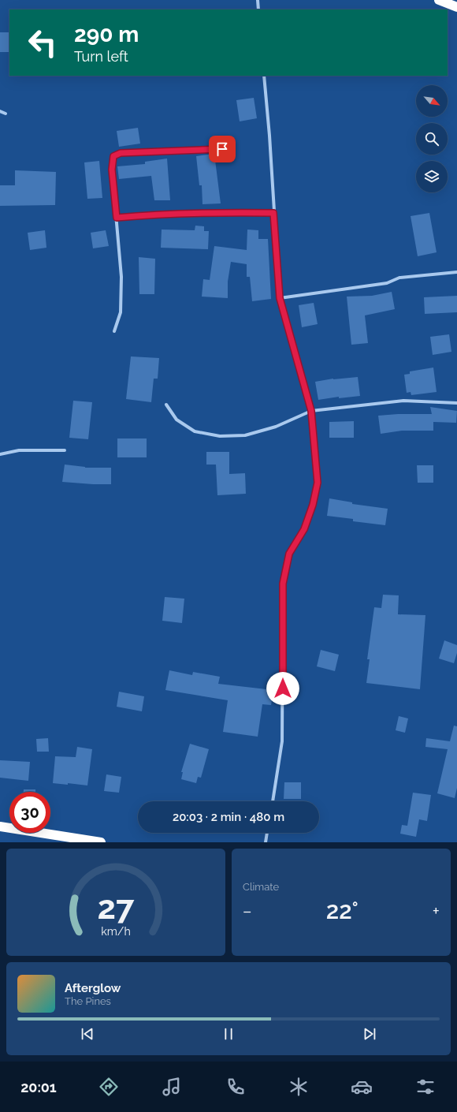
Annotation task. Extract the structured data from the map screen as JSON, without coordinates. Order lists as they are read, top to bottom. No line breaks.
{"north":"bottom right","page":{"turn":["290 m","Turn left"],"limit":"30","trip":"20:03 · 2 min · 480 m","tile":"Climate","heat":["−","22°","+"],"song":["Afterglow","The Pines"],"tabs":"20:01","gauge":["27","km/h"]}}
